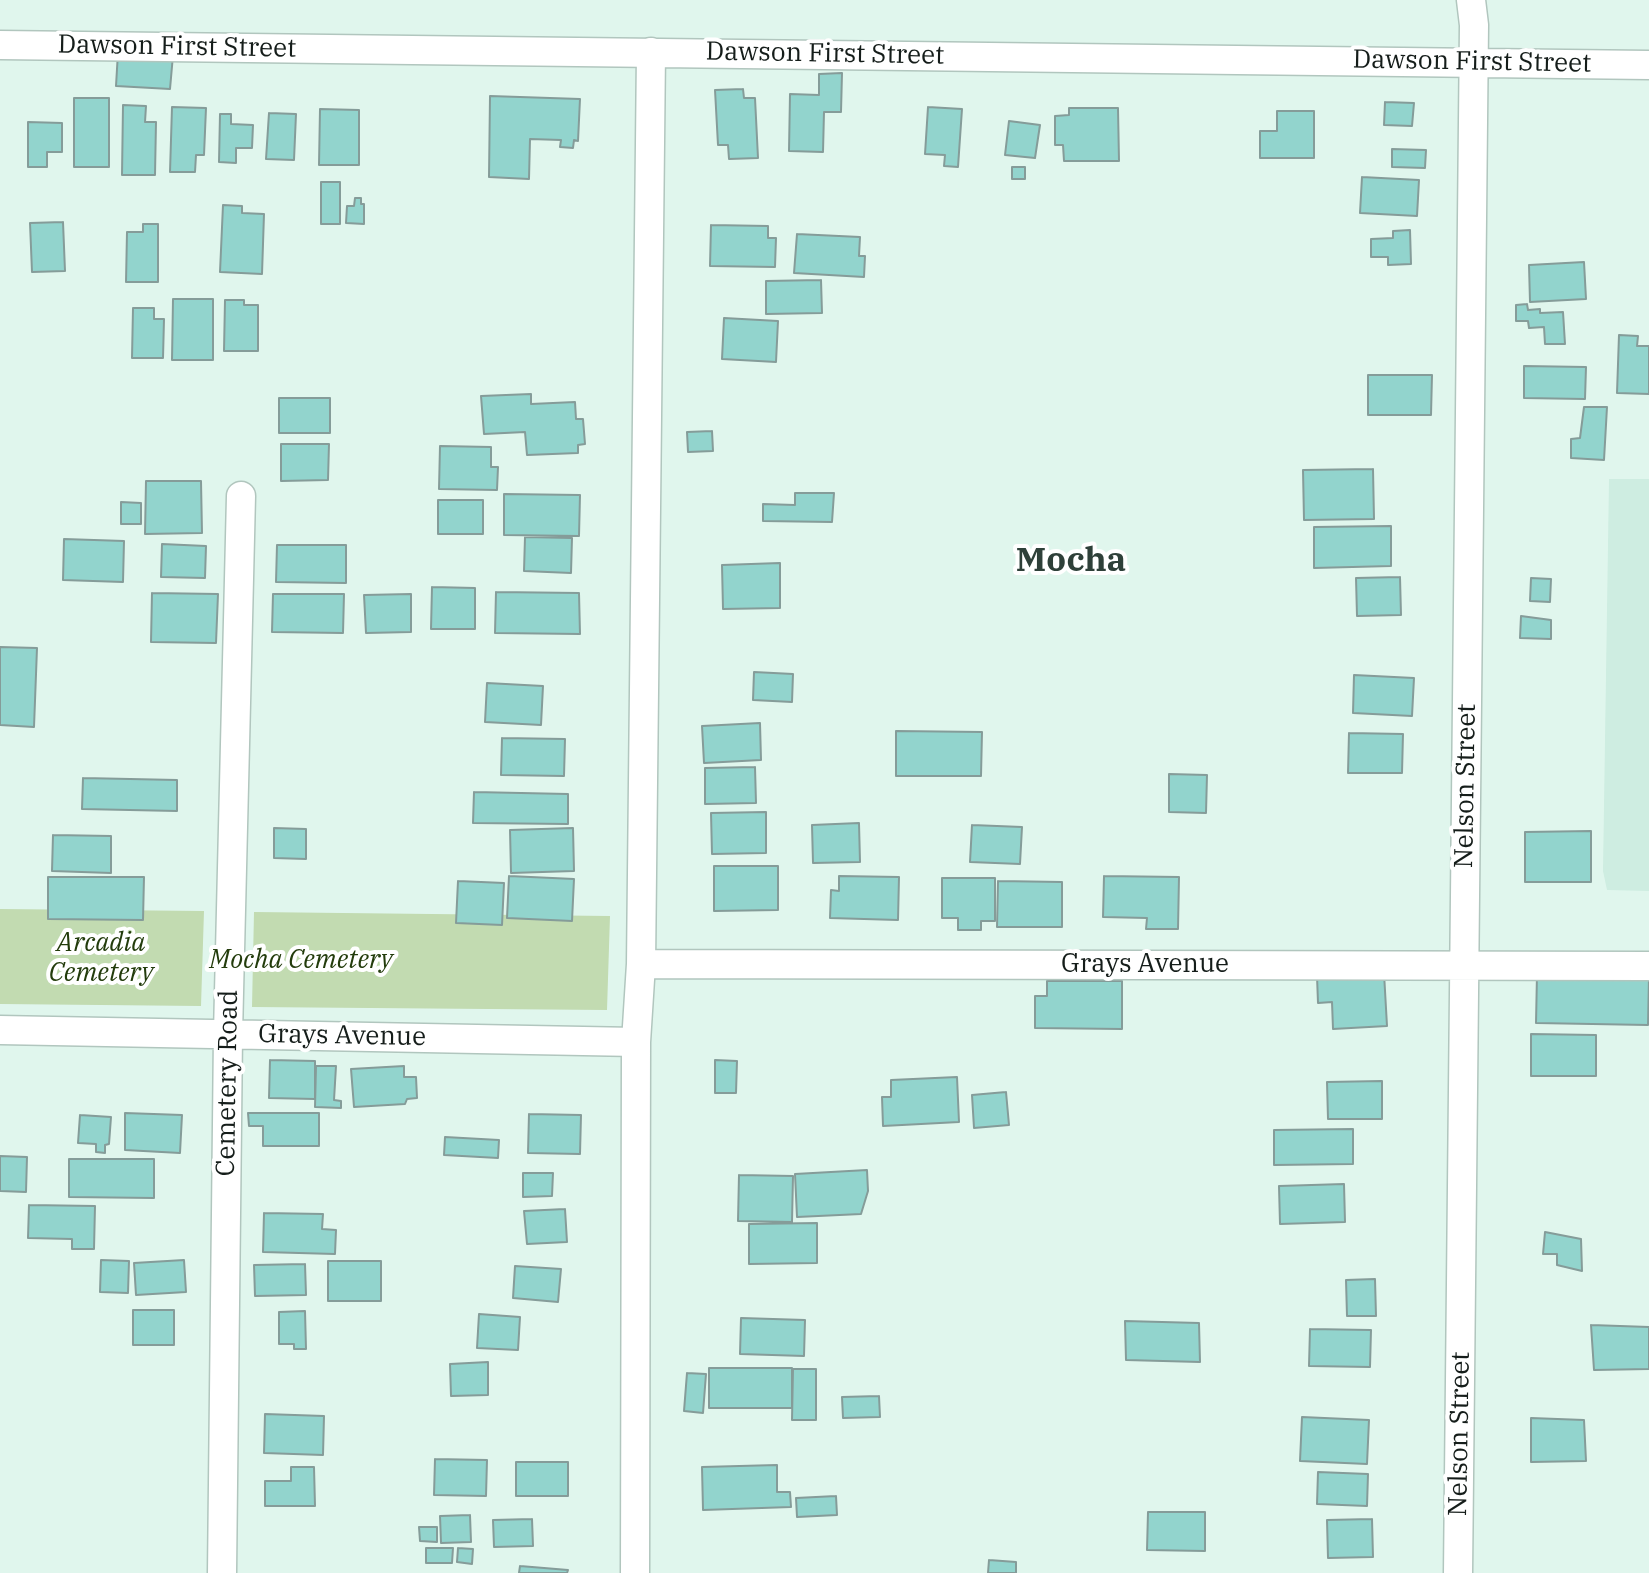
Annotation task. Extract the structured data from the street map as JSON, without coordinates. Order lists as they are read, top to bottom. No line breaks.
{"streets":{"street":["Dawson First Street","Nelson Street","Grays Avenue","Cemetery Road"]},"crossings":[["Dawson First Street","Nelson Street"],["Nelson Street","Grays Avenue"],["Grays Avenue","Cemetery Road"]],"districts":["Mocha"],"parks":["Arcadia Cemetery","Mocha Cemetery"]}
